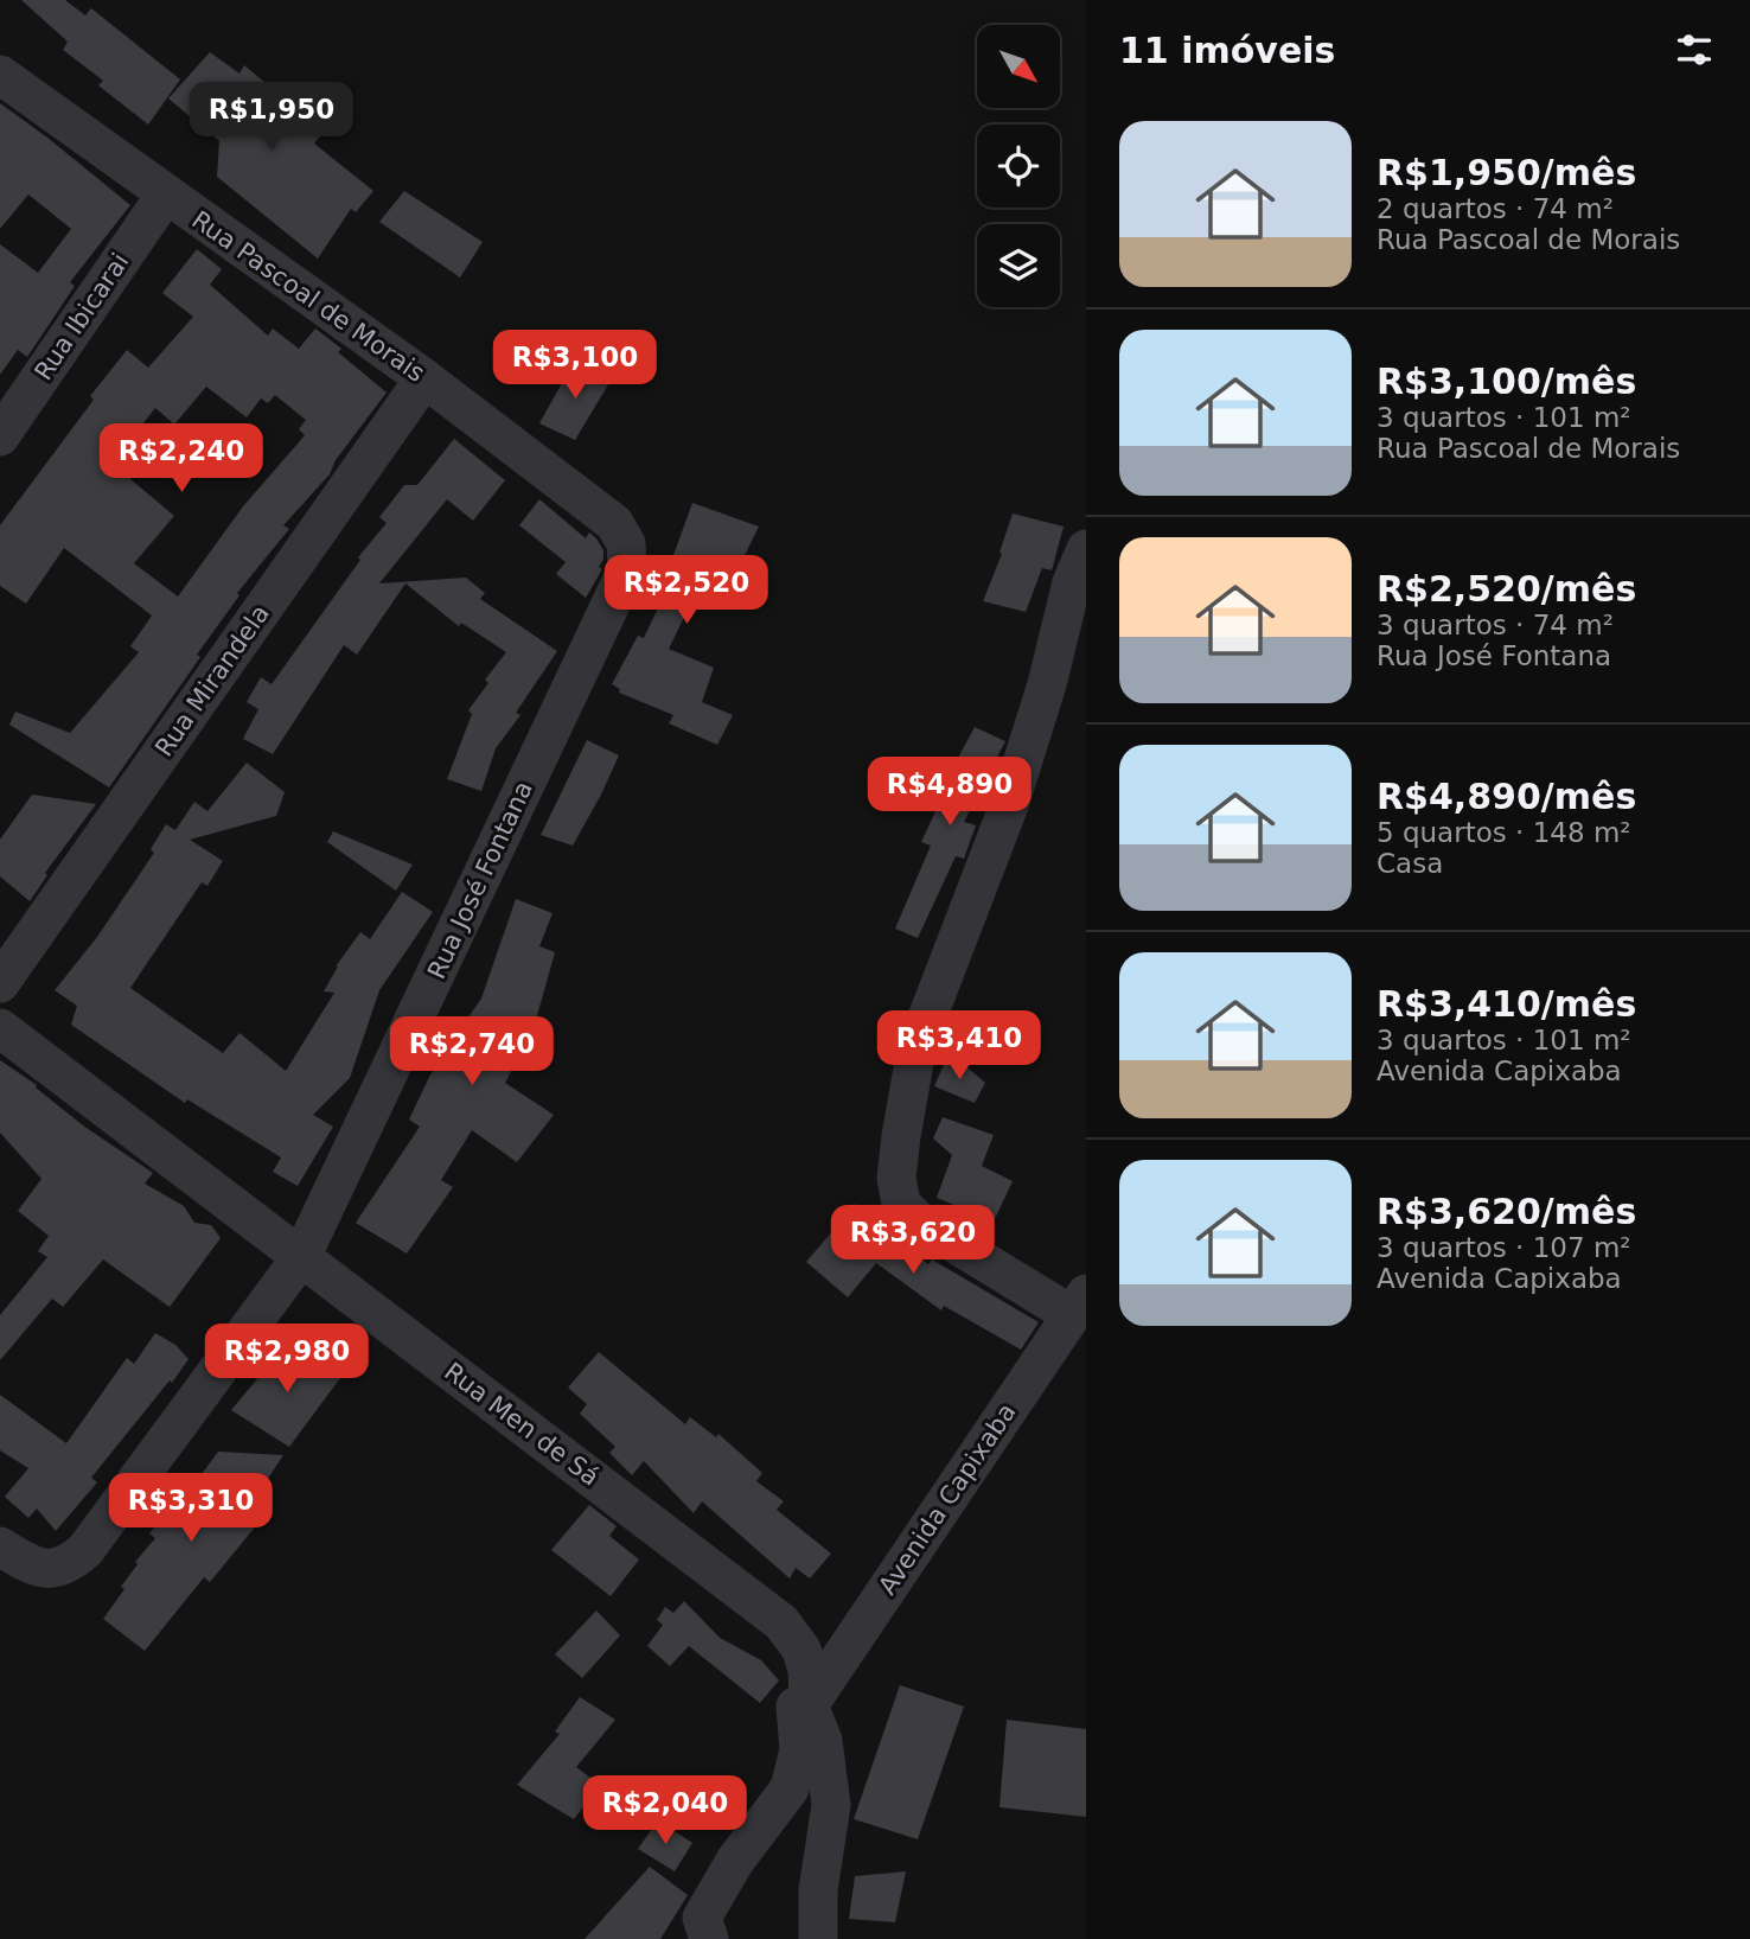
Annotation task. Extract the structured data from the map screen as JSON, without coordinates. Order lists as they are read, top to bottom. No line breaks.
{"streets":{"street":["Rua Pascoal de Morais","Rua Ibicarai","Rua Mirandela","Rua José Fontana","Rua Men de Sá","Avenida Capixaba"]},"crossings":[["Rua Pascoal de Morais","Rua Ibicarai"],["Rua Pascoal de Morais","Rua Mirandela"],["Rua Pascoal de Morais","Rua José Fontana"],["Rua José Fontana","Rua Men de Sá"],["Rua Men de Sá","Avenida Capixaba"]],"north":"bottom right","page":{"heading":"11 imóveis","price":["R$1,950","R$3,100","R$2,240","R$2,520","R$4,890","R$3,410","R$2,740","R$3,620","R$2,980","R$3,310","R$2,040"],"list":[{"name":"R$1,950/mês","note":"2 quartos · 74 m² · Rua Pascoal de Morais"},{"name":"R$3,100/mês","note":"3 quartos · 101 m² · Rua Pascoal de Morais"},{"name":"R$2,520/mês","note":"3 quartos · 74 m² · Rua José Fontana"},{"name":"R$4,890/mês","note":"5 quartos · 148 m² · Casa"},{"name":"R$3,410/mês","note":"3 quartos · 101 m² · Avenida Capixaba"},{"name":"R$3,620/mês","note":"3 quartos · 107 m² · Avenida Capixaba"}]}}
